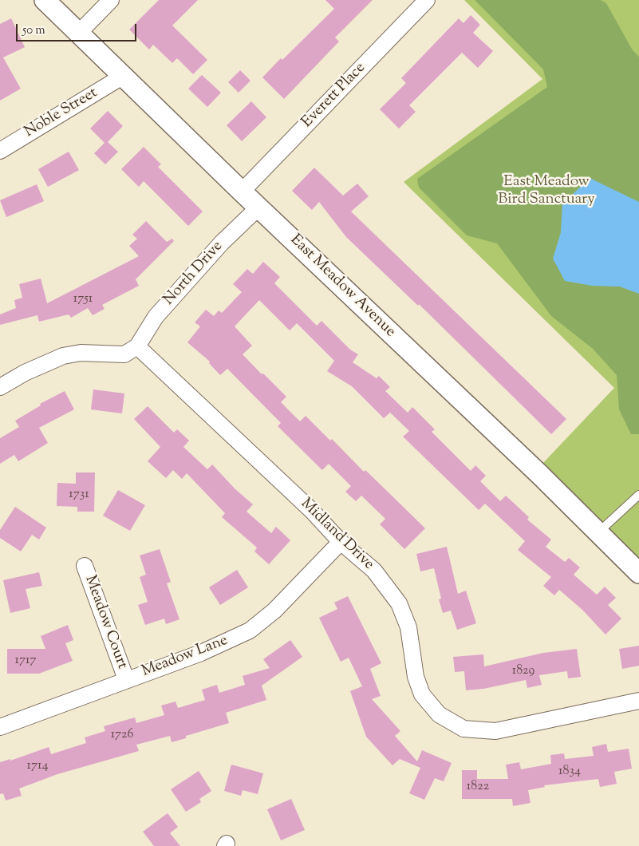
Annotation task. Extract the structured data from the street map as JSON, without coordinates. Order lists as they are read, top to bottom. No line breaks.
{"streets":{"street":["Everett Place","Noble Street","North Drive","East Meadow Avenue","Midland Drive","Meadow Court","Meadow Lane"]},"crossings":[["Everett Place","East Meadow Avenue"],["Noble Street","East Meadow Avenue"],["North Drive","East Meadow Avenue"],["North Drive","Midland Drive"],["Midland Drive","Meadow Lane"],["Meadow Court","Meadow Lane"]],"parks":["East Meadow Bird Sanctuary"],"house_numbers":["1751","1731","1717","1829","1726","1714","1834","1822"],"scale_bar":"50 m"}
